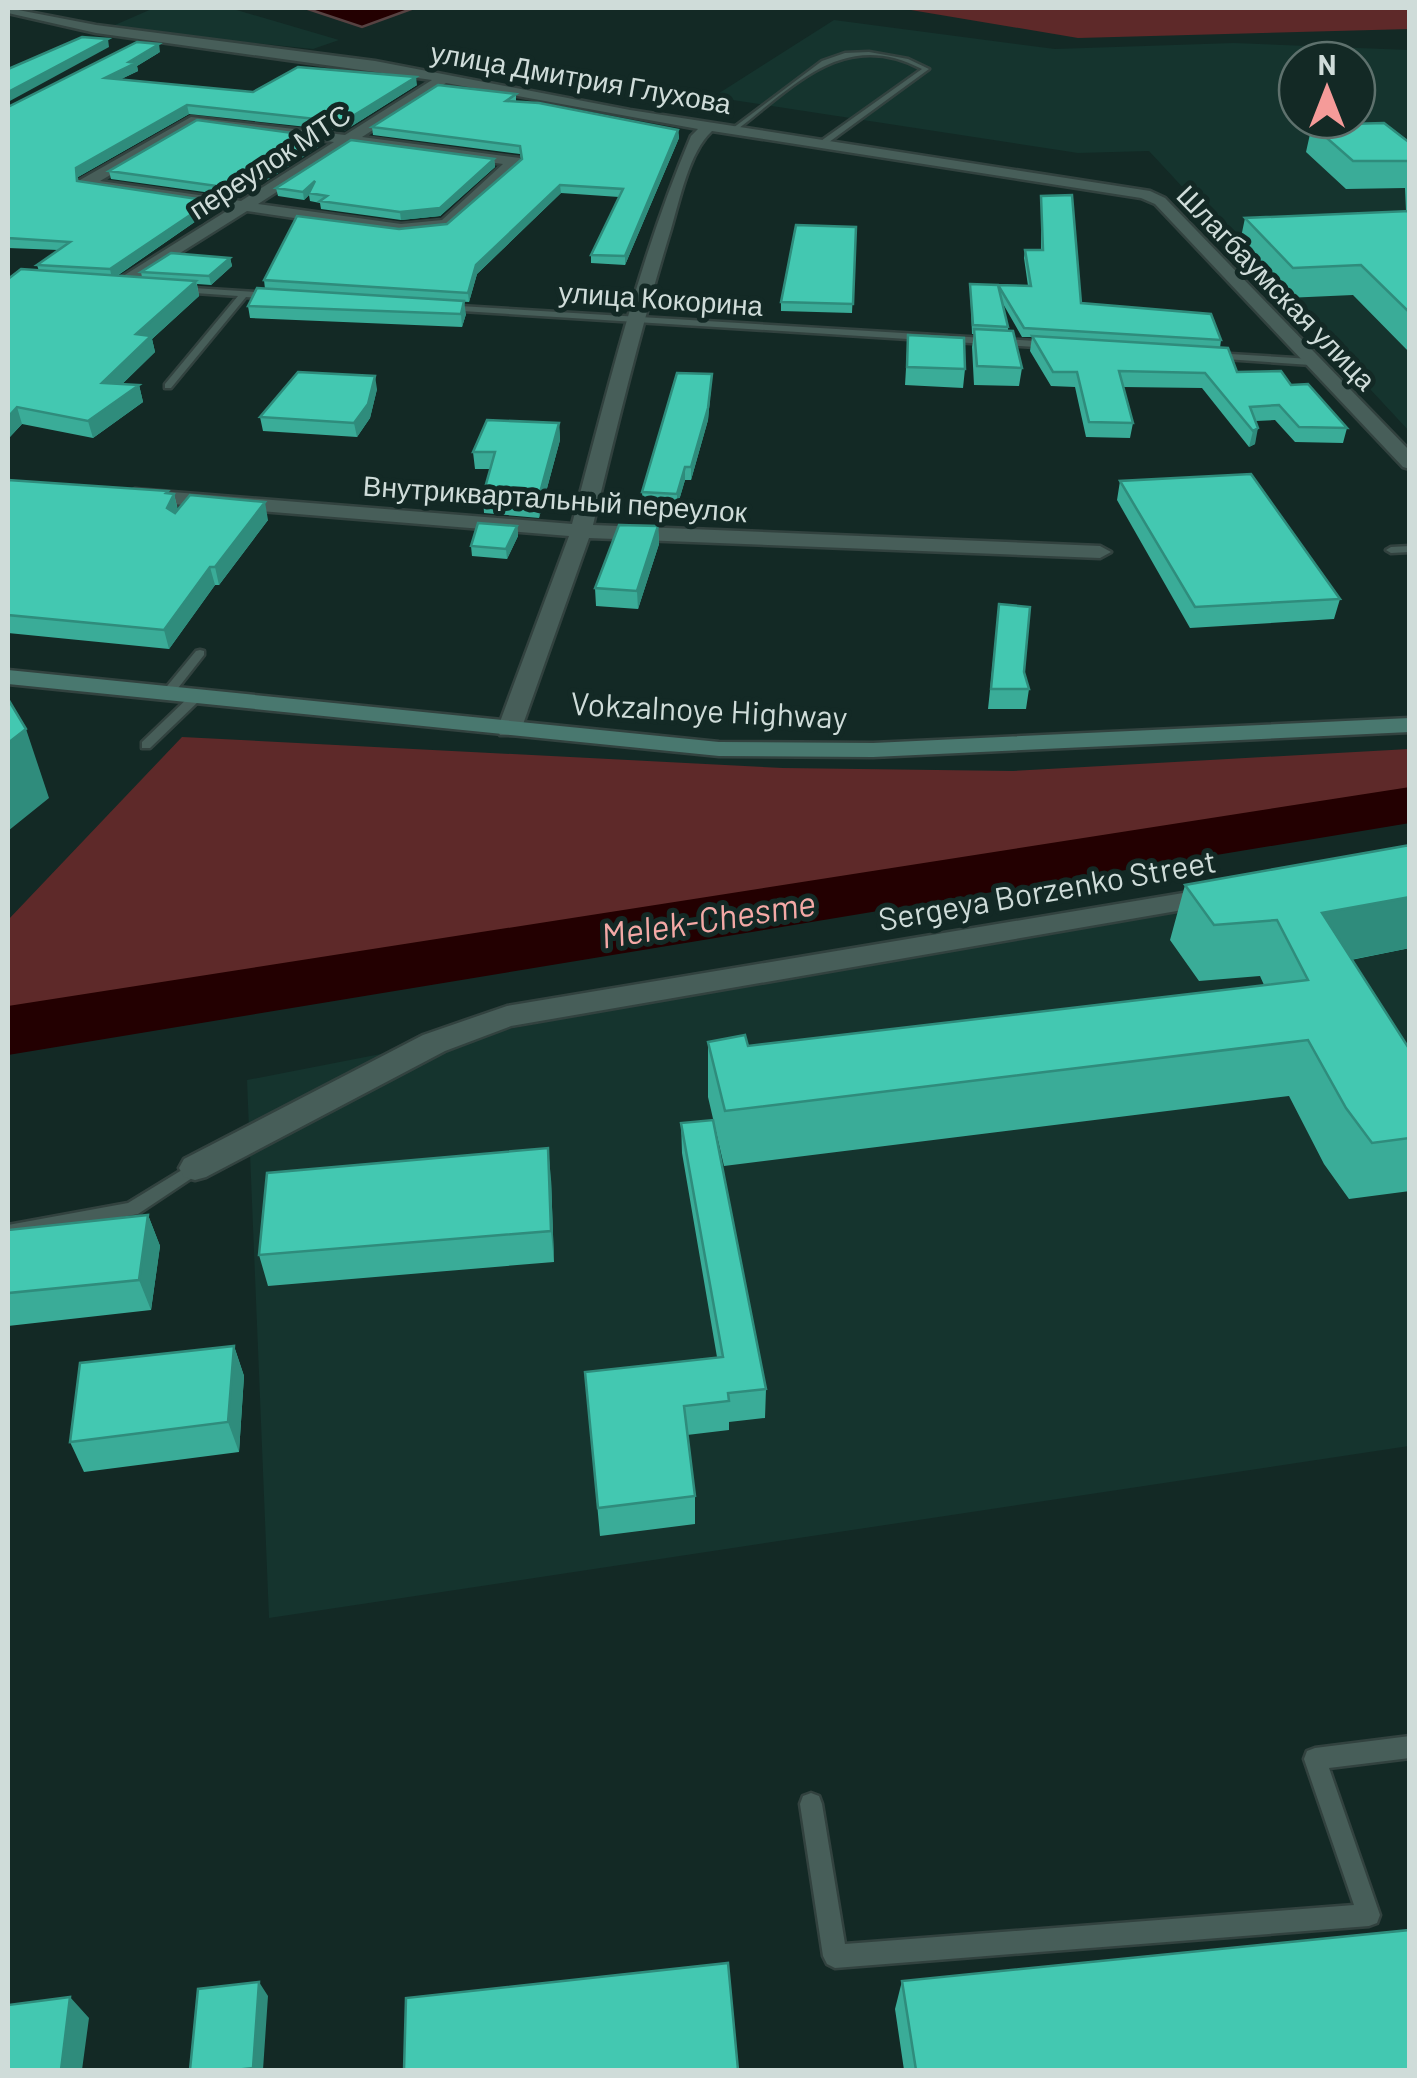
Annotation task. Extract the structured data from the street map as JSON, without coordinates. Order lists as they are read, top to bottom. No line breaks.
{"streets":{"main road":["Vokzalnoye Highway"],"street":["улица Дмитрия Глухова","переулок МТС","Шлагбаумская улица","Внутриквартальный переулок","Sergeya Borzenko Street"],"lane":["улица Кокорина"]},"crossings":[["улица Дмитрия Глухова","переулок МТС"],["улица Дмитрия Глухова","Шлагбаумская улица"]],"water":["Melek-Chesme"],"north":"top"}
